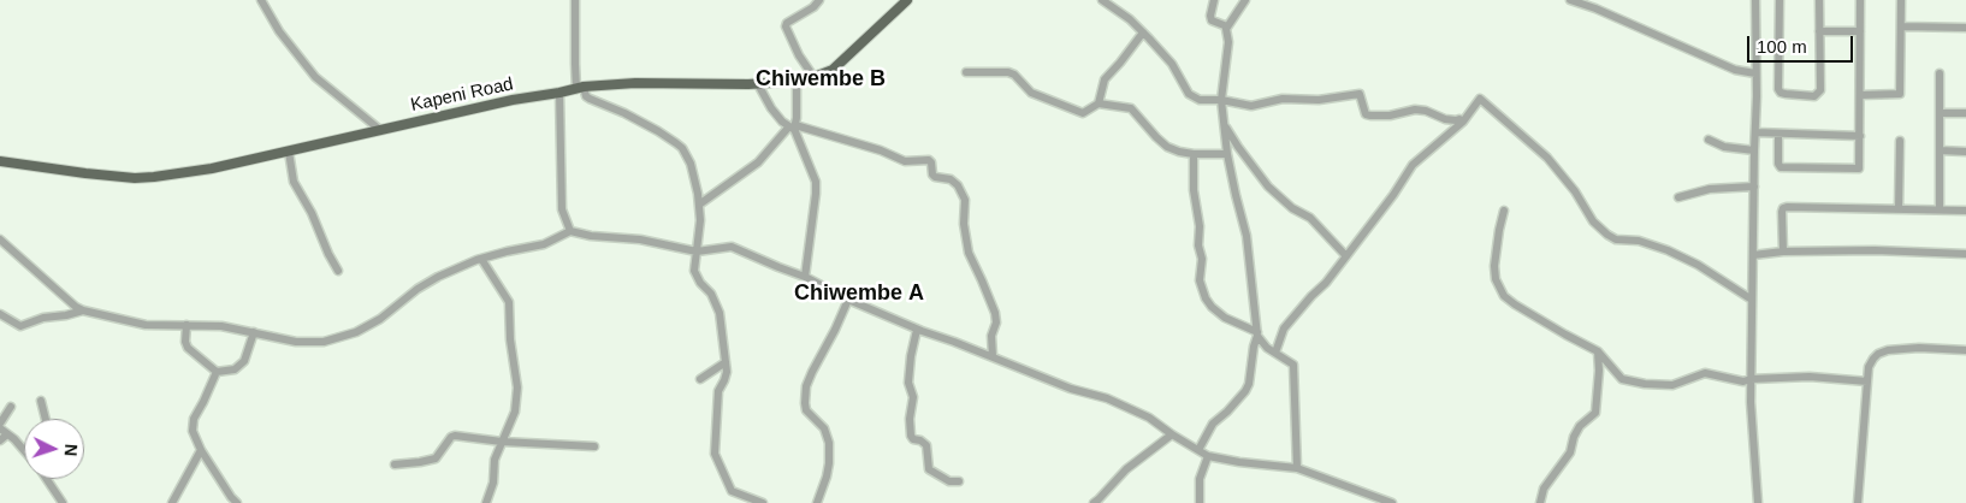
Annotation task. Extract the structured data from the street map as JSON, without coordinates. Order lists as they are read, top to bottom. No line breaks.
{"streets":{"main road":["Kapeni Road"]},"districts":["Chiwembe B","Chiwembe A"],"scale_bar":"100 m","north":"right"}
